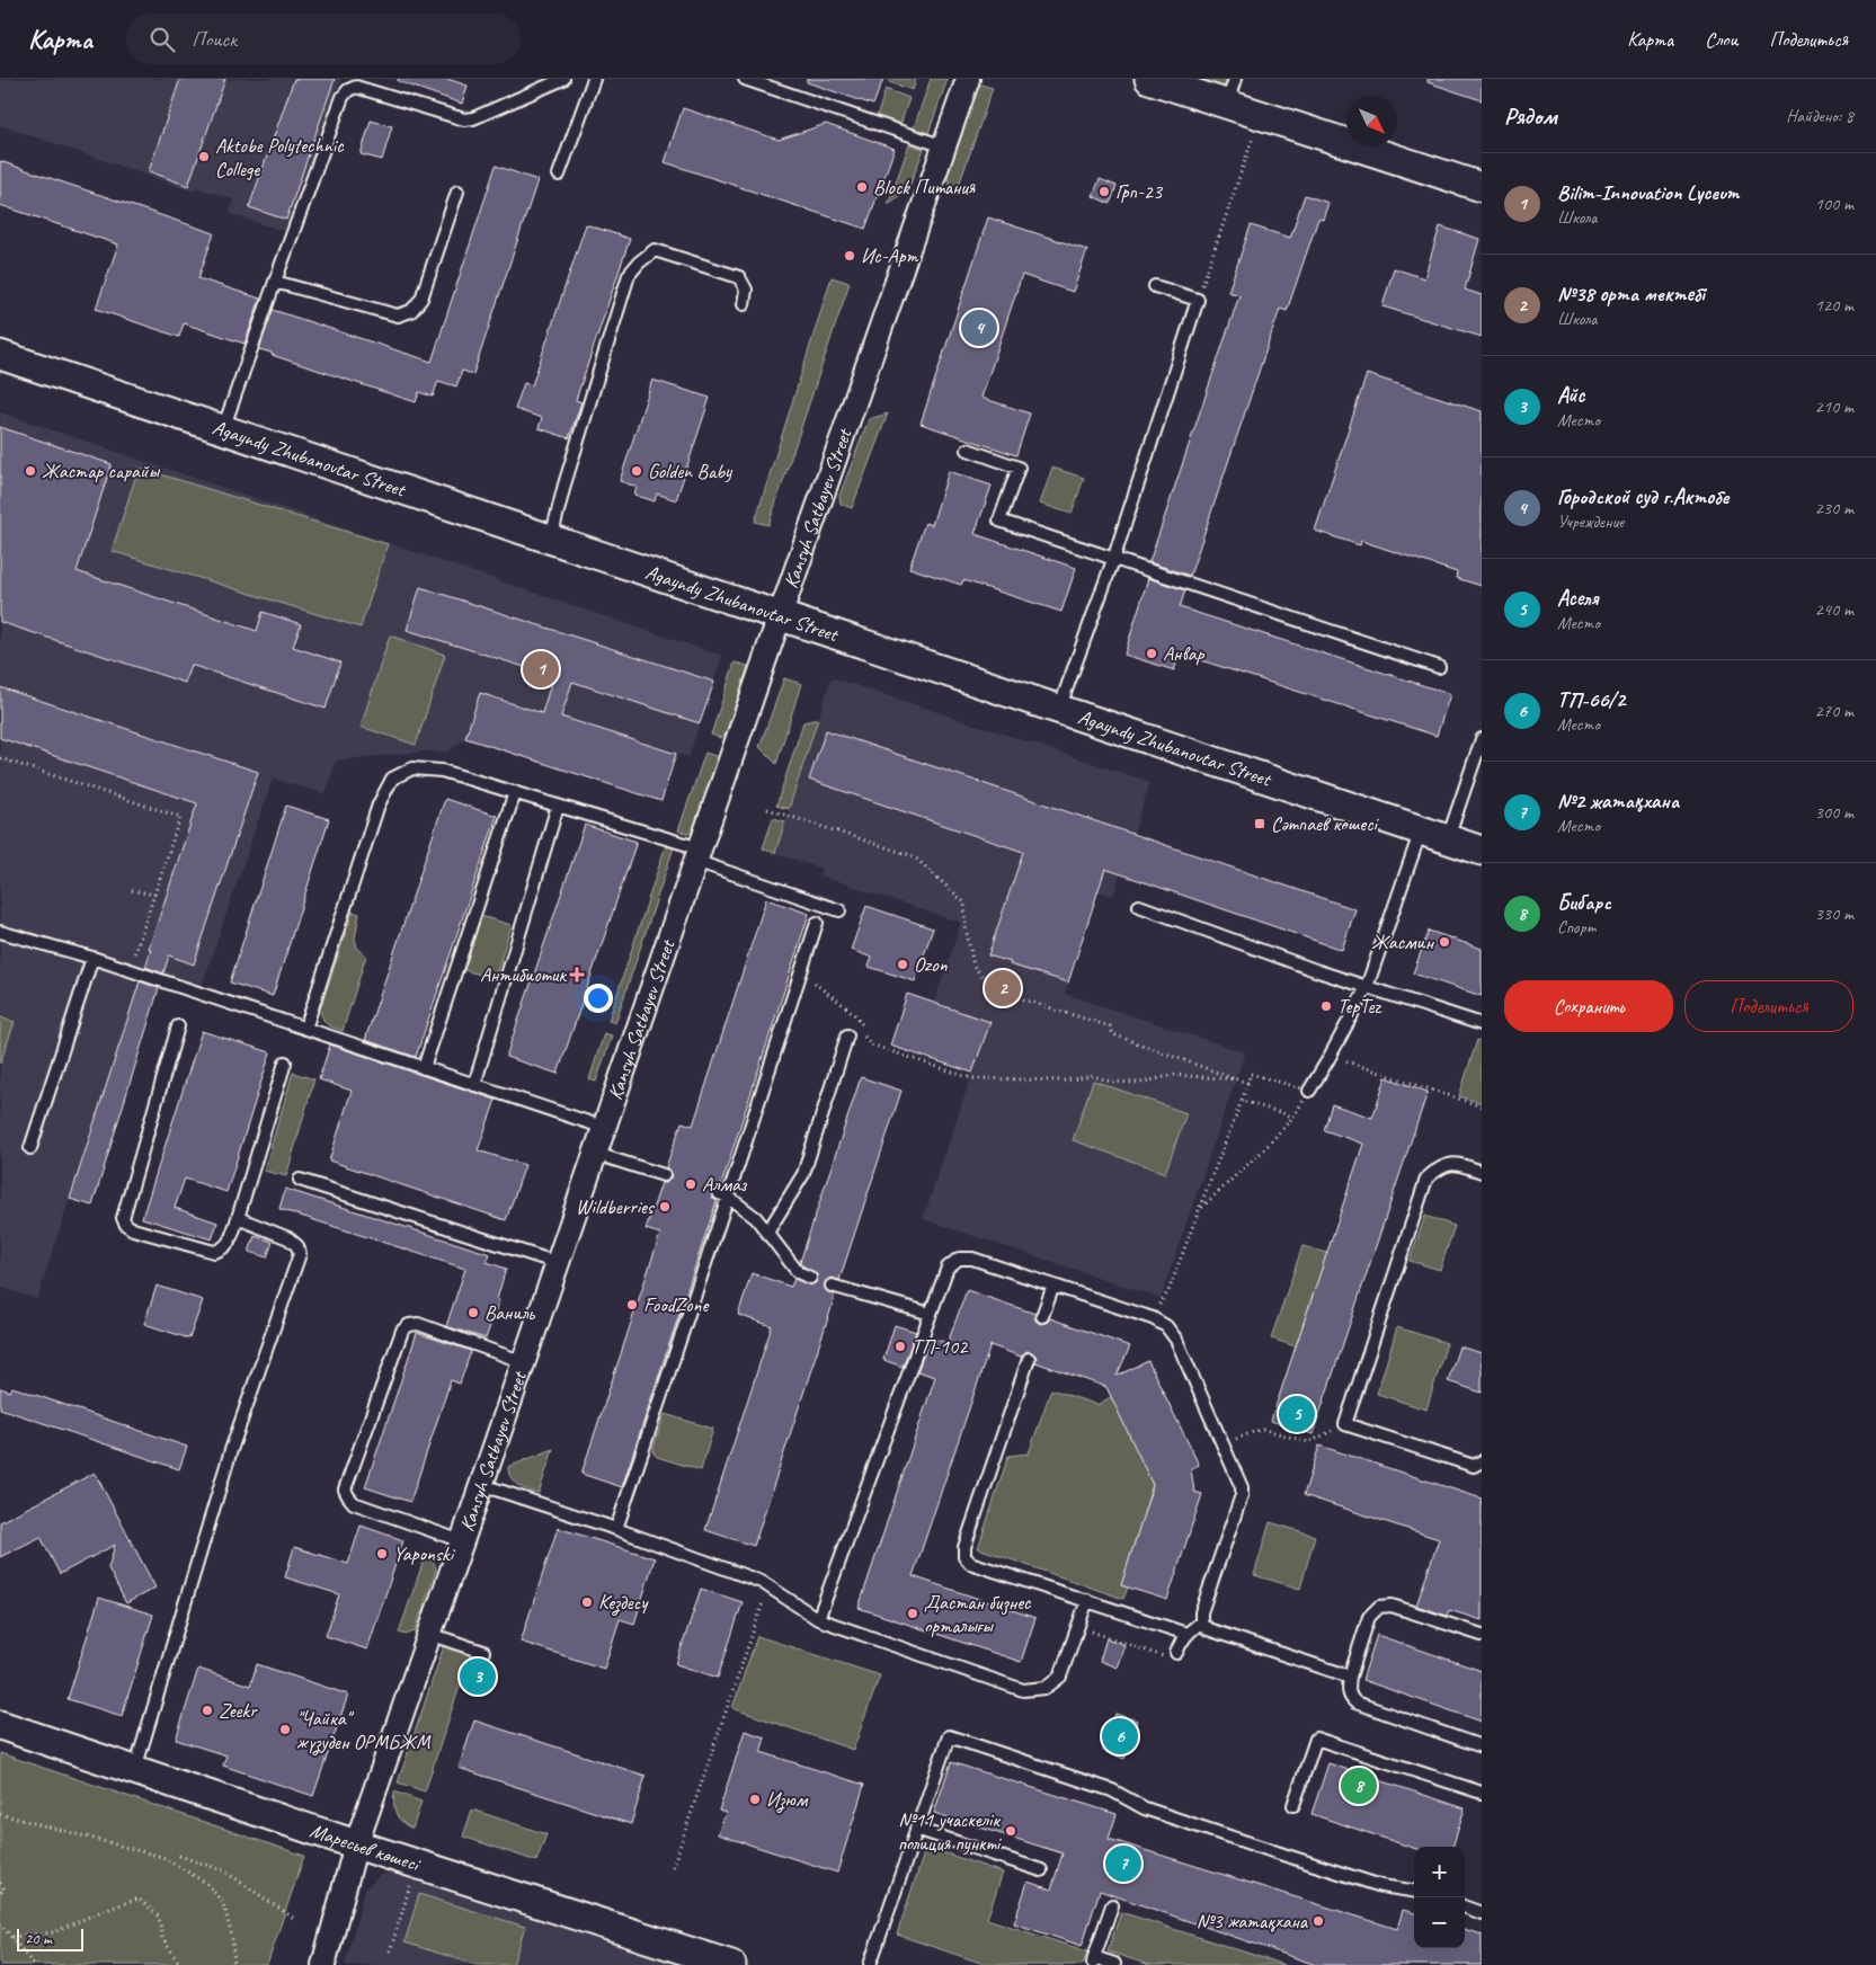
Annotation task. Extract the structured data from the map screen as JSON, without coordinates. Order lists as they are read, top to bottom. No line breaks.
{"streets":{"street":["Agayndy Zhubanovtar Street","Kansyh Satbayev Street","Маресьев көшесі"]},"crossings":[["Agayndy Zhubanovtar Street","Kansyh Satbayev Street"],["Kansyh Satbayev Street","Маресьев көшесі"]],"places":{"other":["Aktobe Polytechnic College","Block Питания","Грп-23","Ис-Арт","Жастар сарайы","Golden Baby","Анвар","Жасмин","Ozon","TepTez","Алмаз","Wildberries","FoodZone","Ваниль","ТП-102","Yaponski","Кездесу","Дастан бизнес орталығы","Zeekr","\"Чайка\" жүзуден ОРМБЖМ","Изюм","№11 учаскелік полиция пункті","№3 жатақхана"],"transit":["Сәтпаев көшесі"],"health":["Антибиотик"]},"scale_bar":"20 m","north":"bottom right","page":{"header":"Карта","search":"Поиск","nav":["Карта","Слои","Поделиться"],"heading":["Рядом","Найдено: 8"],"list":[{"mark":"1","name":"Bilim-Innovation Lyceum","note":"Школа","value":"100 m"},{"mark":"2","name":"№38 орта мектебі","note":"Школа","value":"120 m"},{"mark":"3","name":"Айс","note":"Место","value":"210 m"},{"mark":"4","name":"Городской суд г.Актобе","note":"Учреждение","value":"230 m"},{"mark":"5","name":"Аселя","note":"Место","value":"240 m"},{"mark":"6","name":"ТП-66/2","note":"Место","value":"270 m"},{"mark":"7","name":"№2 жатақхана","note":"Место","value":"300 m"},{"mark":"8","name":"Бибарс","note":"Спорт","value":"330 m"}],"pins":["4","1","2","5","3","6","8","7"],"buttons":["Сохранить","Поделиться"],"map_buttons":["+","−"],"scale":"20 m"}}
